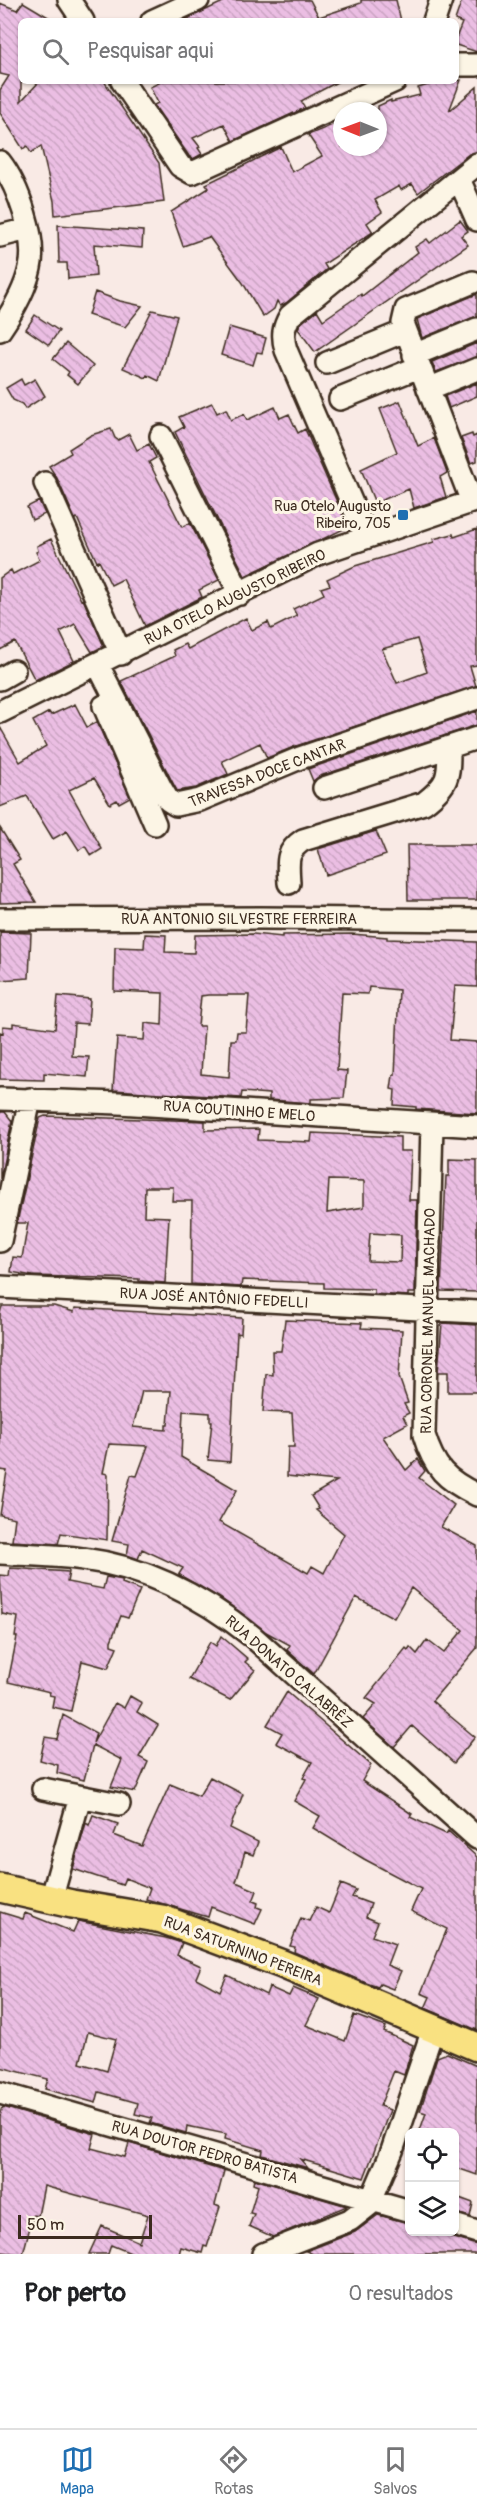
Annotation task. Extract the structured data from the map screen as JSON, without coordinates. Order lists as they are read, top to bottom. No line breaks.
{"streets":{"main road":["RUA SATURNINO PEREIRA"],"street":["RUA OTELO AUGUSTO RIBEIRO","TRAVESSA DOCE CANTAR","RUA ANTONIO SILVESTRE FERREIRA","RUA COUTINHO E MELO","RUA JOSÉ ANTÔNIO FEDELLI","RUA CORONEL MANUEL MACHADO","RUA DONATO CALABRÊZ","RUA DOUTOR PEDRO BATISTA"]},"crossings":[["RUA OTELO AUGUSTO RIBEIRO","TRAVESSA DOCE CANTAR"],["RUA COUTINHO E MELO","RUA CORONEL MANUEL MACHADO"],["RUA JOSÉ ANTÔNIO FEDELLI","RUA CORONEL MANUEL MACHADO"]],"places":{"transit":["Rua Otelo Augusto Ribeiro, 705"]},"scale_bar":"50 m","north":"left","page":{"search":"Pesquisar aqui","scale":"50 m","heading":["Por perto","0 resultados"],"nav":["Mapa","Rotas","Salvos"]}}
